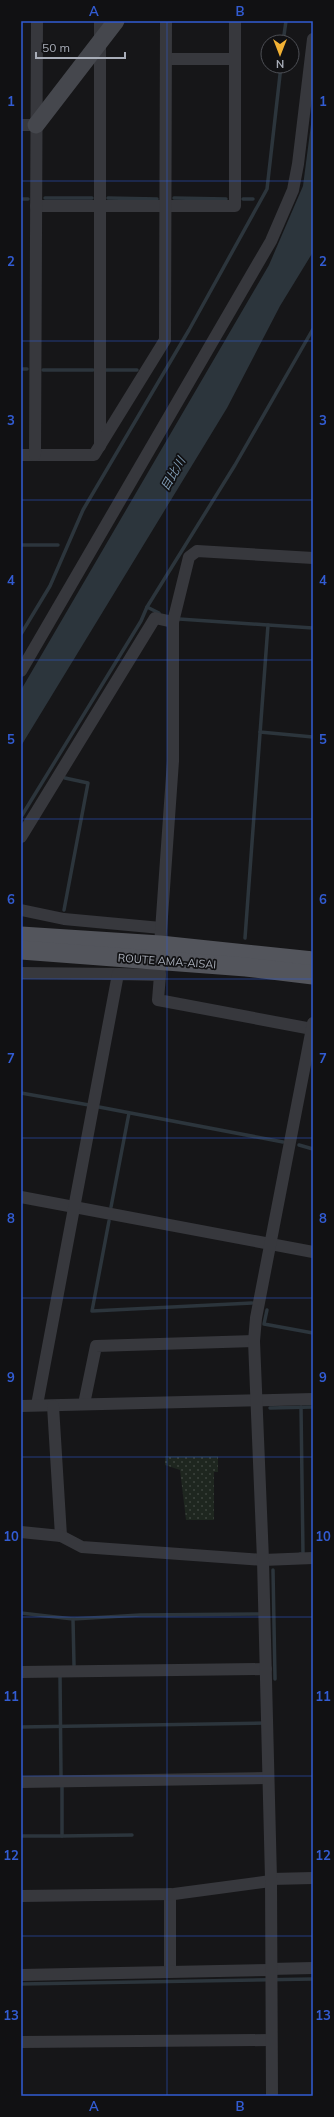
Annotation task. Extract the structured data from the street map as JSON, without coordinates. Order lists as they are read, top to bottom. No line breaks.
{"streets":{"main road":["ROUTE AMA-AISAI"]},"water":["目比川"],"scale_bar":"50 m","north":"bottom","grid":{"columns":["A","B"],"rows":["1","2","3","4","5","6","7","8","9","10","11","12","13"]}}
